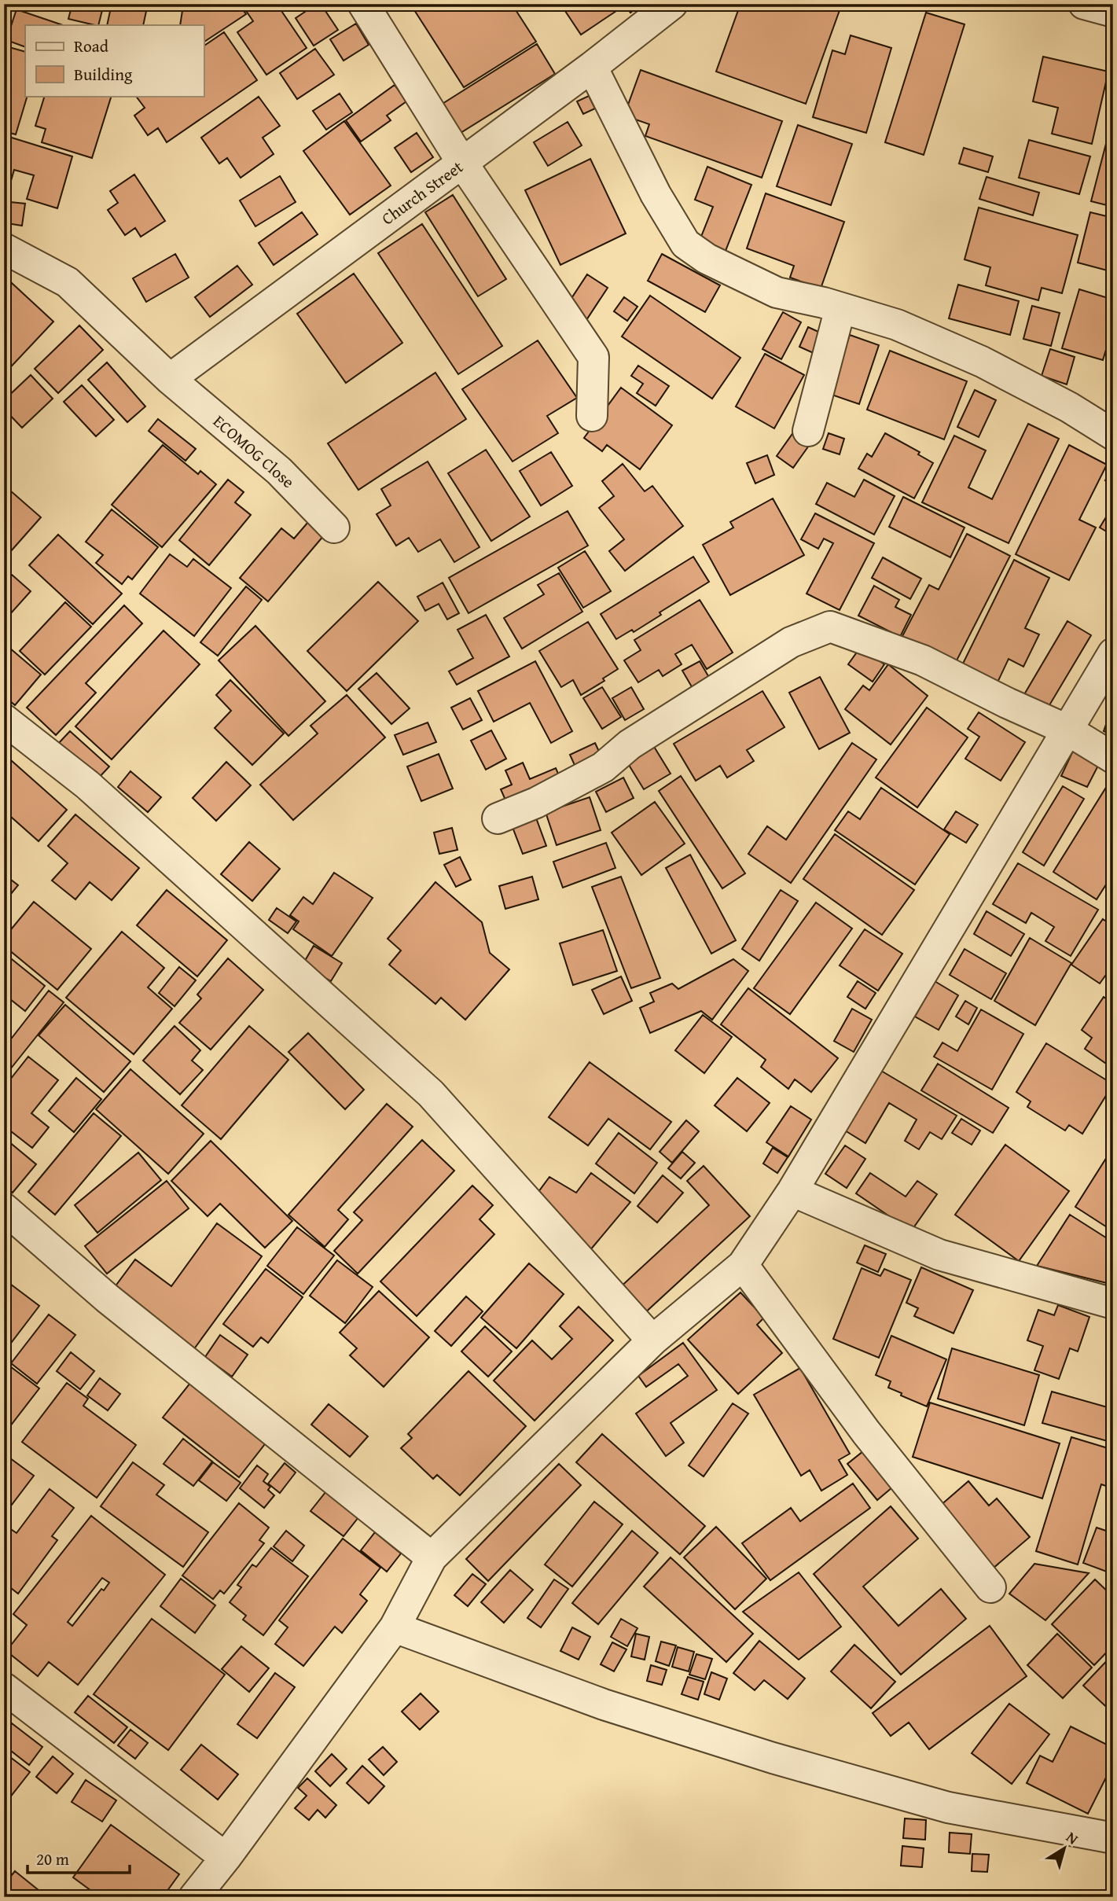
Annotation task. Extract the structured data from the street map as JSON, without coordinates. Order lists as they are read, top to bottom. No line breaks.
{"streets":{"street":["Church Street","ECOMOG Close"]},"crossings":[["Church Street","ECOMOG Close"]],"legend":["Road","Building"],"scale_bar":"20 m","north":"top right"}
